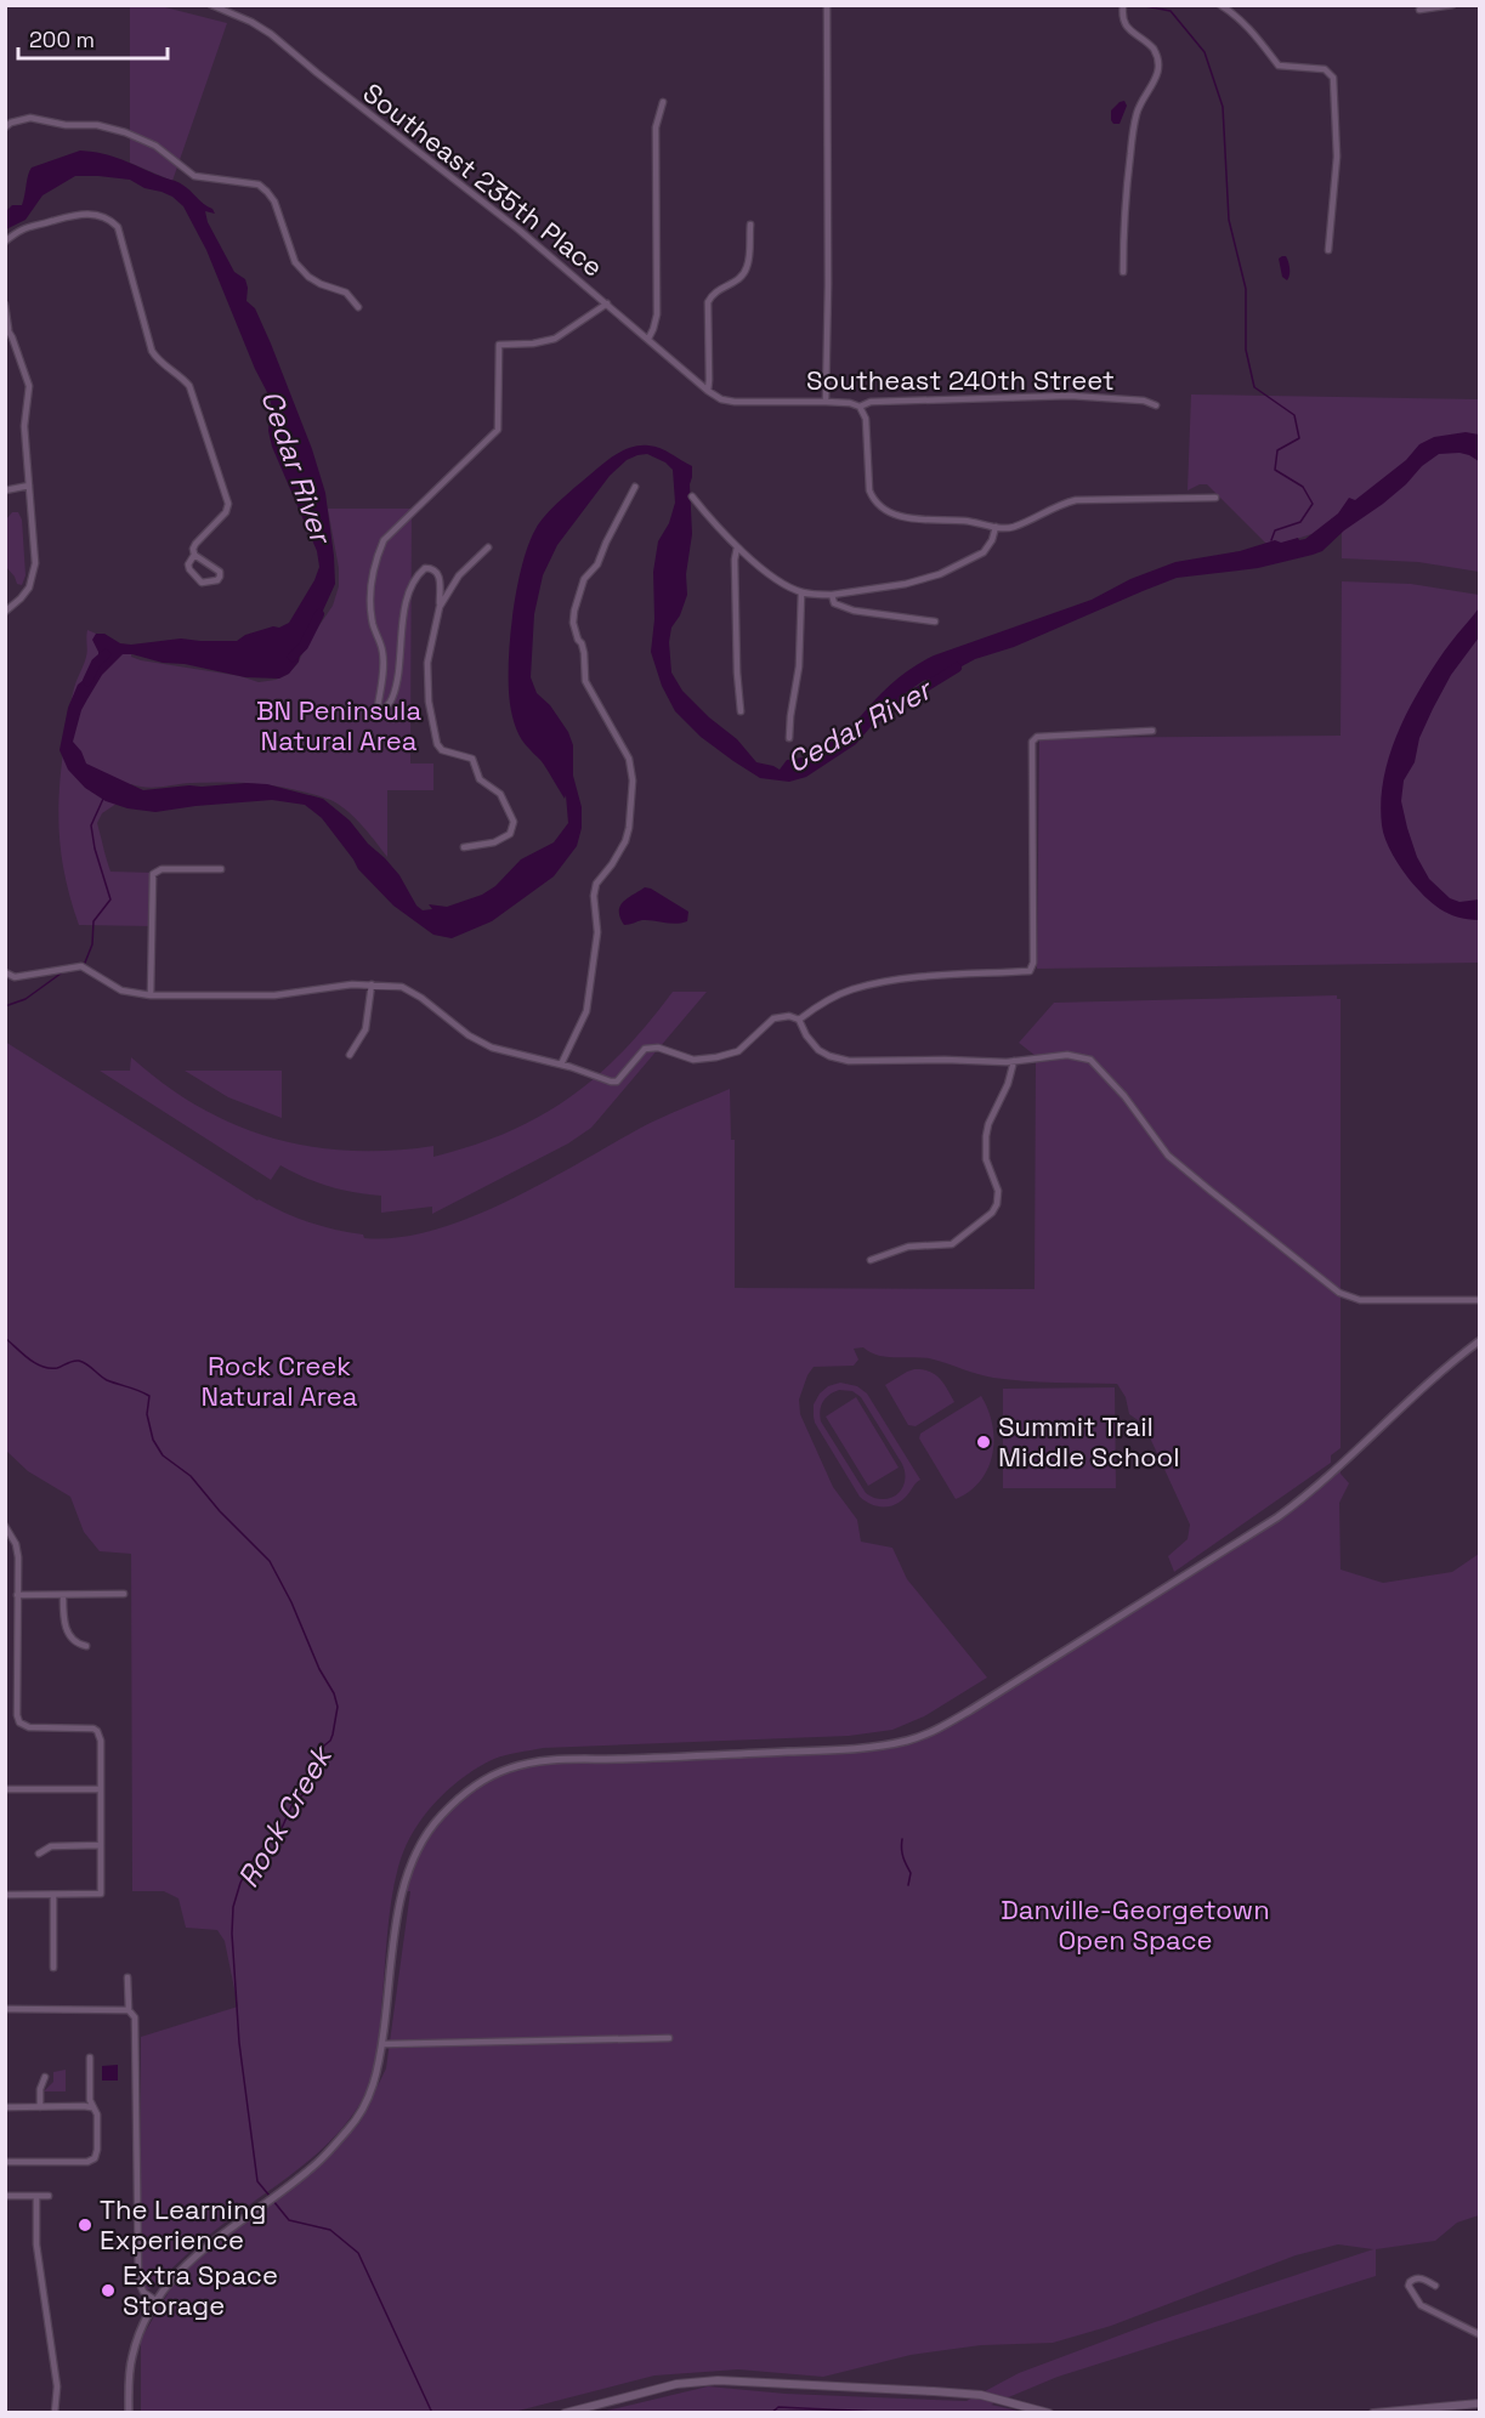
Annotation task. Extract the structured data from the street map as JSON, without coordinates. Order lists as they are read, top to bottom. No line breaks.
{"streets":{"street":["Southeast 235th Place","Southeast 240th Street"]},"crossings":[["Southeast 235th Place","Southeast 240th Street"]],"water":["Cedar River","Rock Creek"],"parks":["BN Peninsula Natural Area","Rock Creek Natural Area","Danville-Georgetown Open Space"],"places":["Summit Trail Middle School","The Learning Experience","Extra Space Storage"],"scale_bar":"200 m"}
